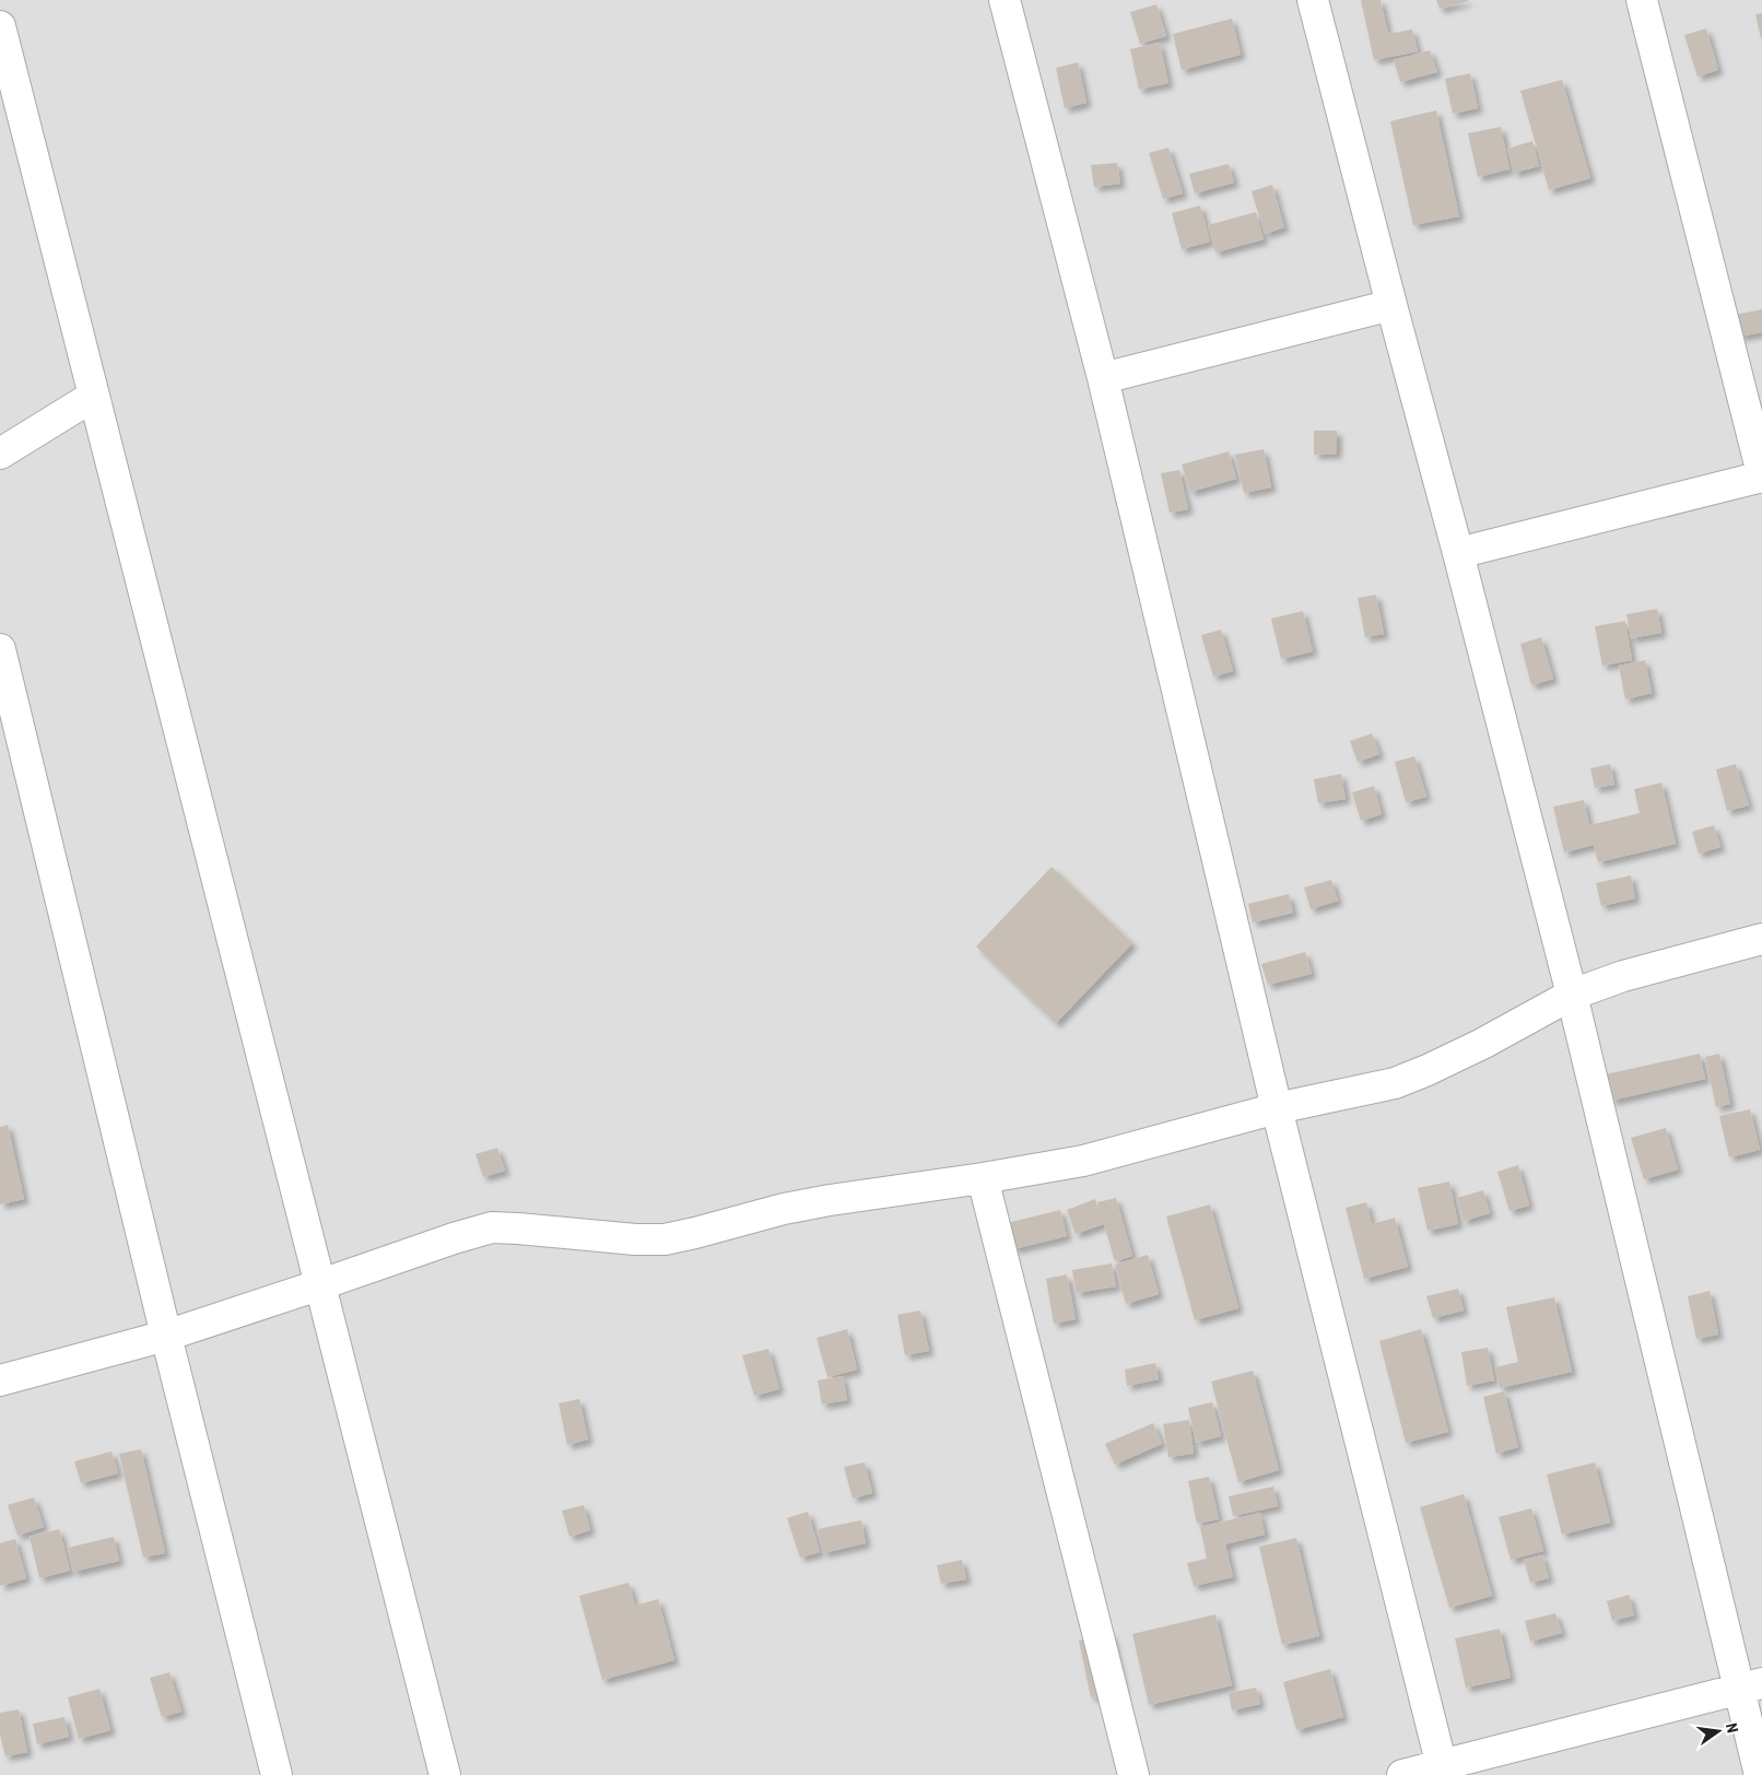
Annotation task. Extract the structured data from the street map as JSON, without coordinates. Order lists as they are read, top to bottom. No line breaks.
{"north":"right"}
